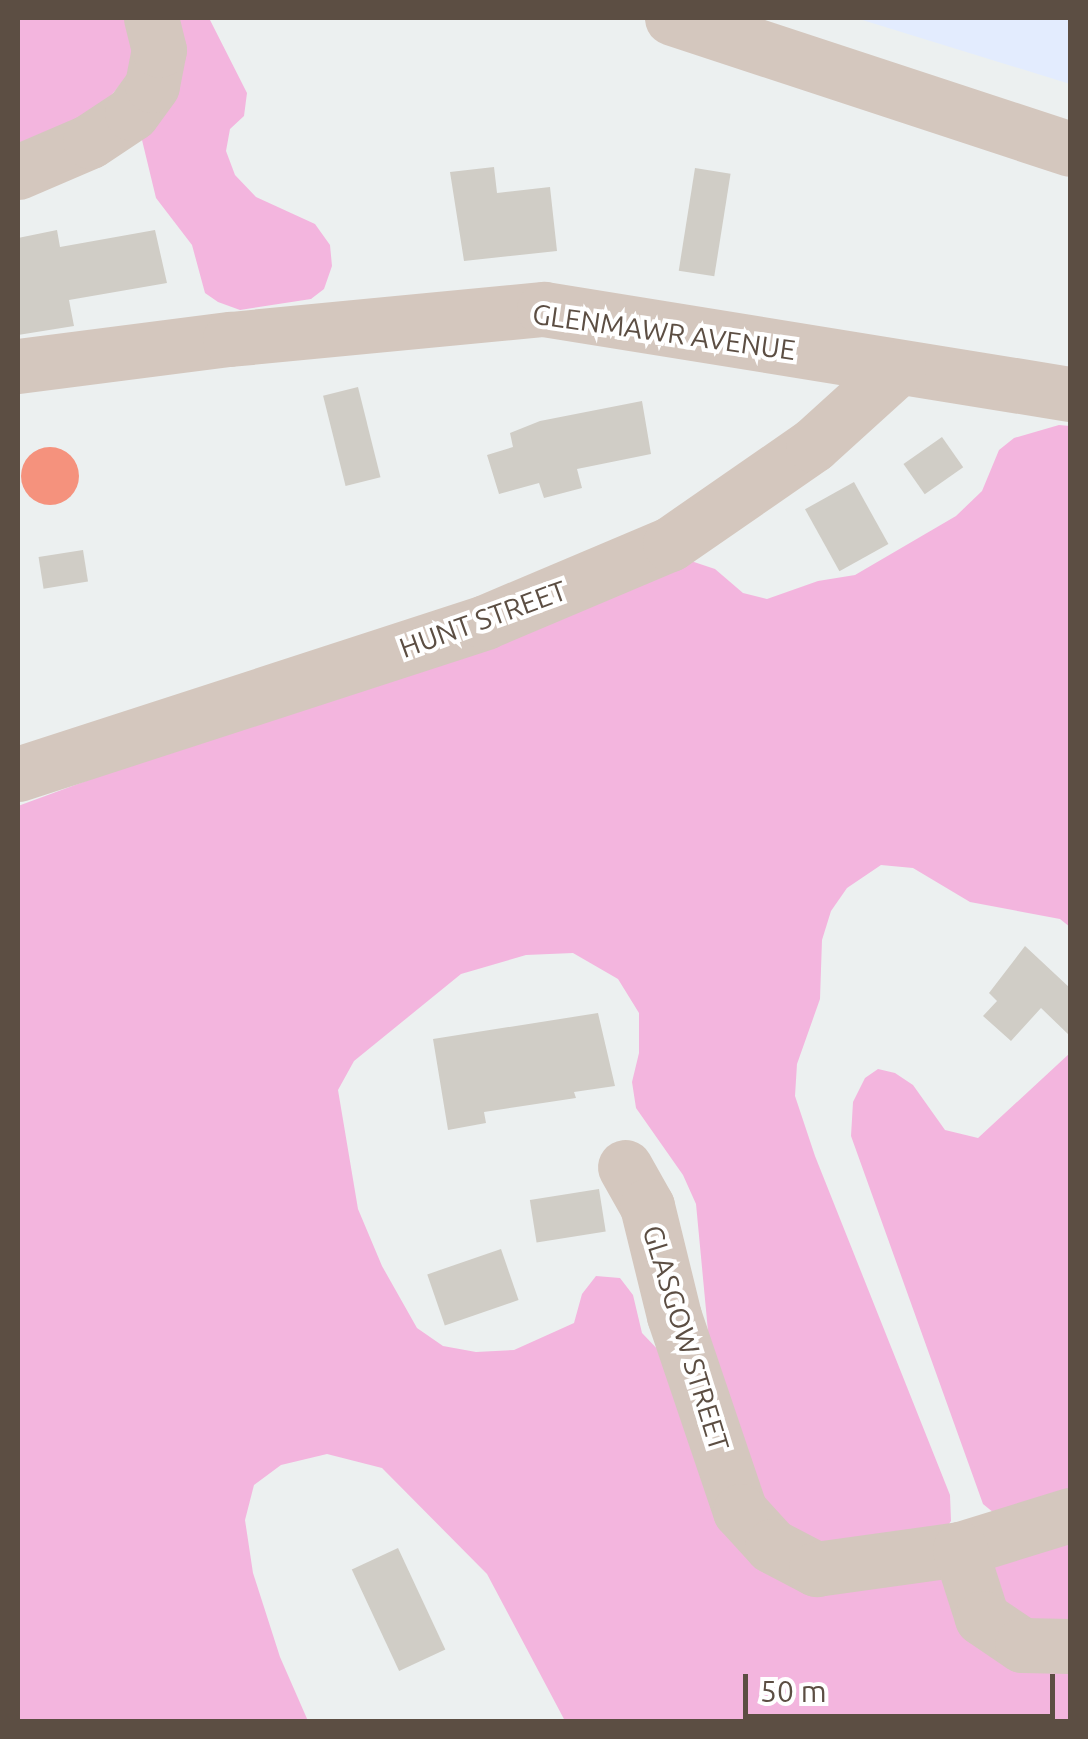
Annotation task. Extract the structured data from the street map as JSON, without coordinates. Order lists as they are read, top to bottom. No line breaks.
{"streets":{"street":["GLENMAWR AVENUE","HUNT STREET","GLASGOW STREET"]},"crossings":[["GLENMAWR AVENUE","HUNT STREET"]],"scale_bar":"50 m"}
